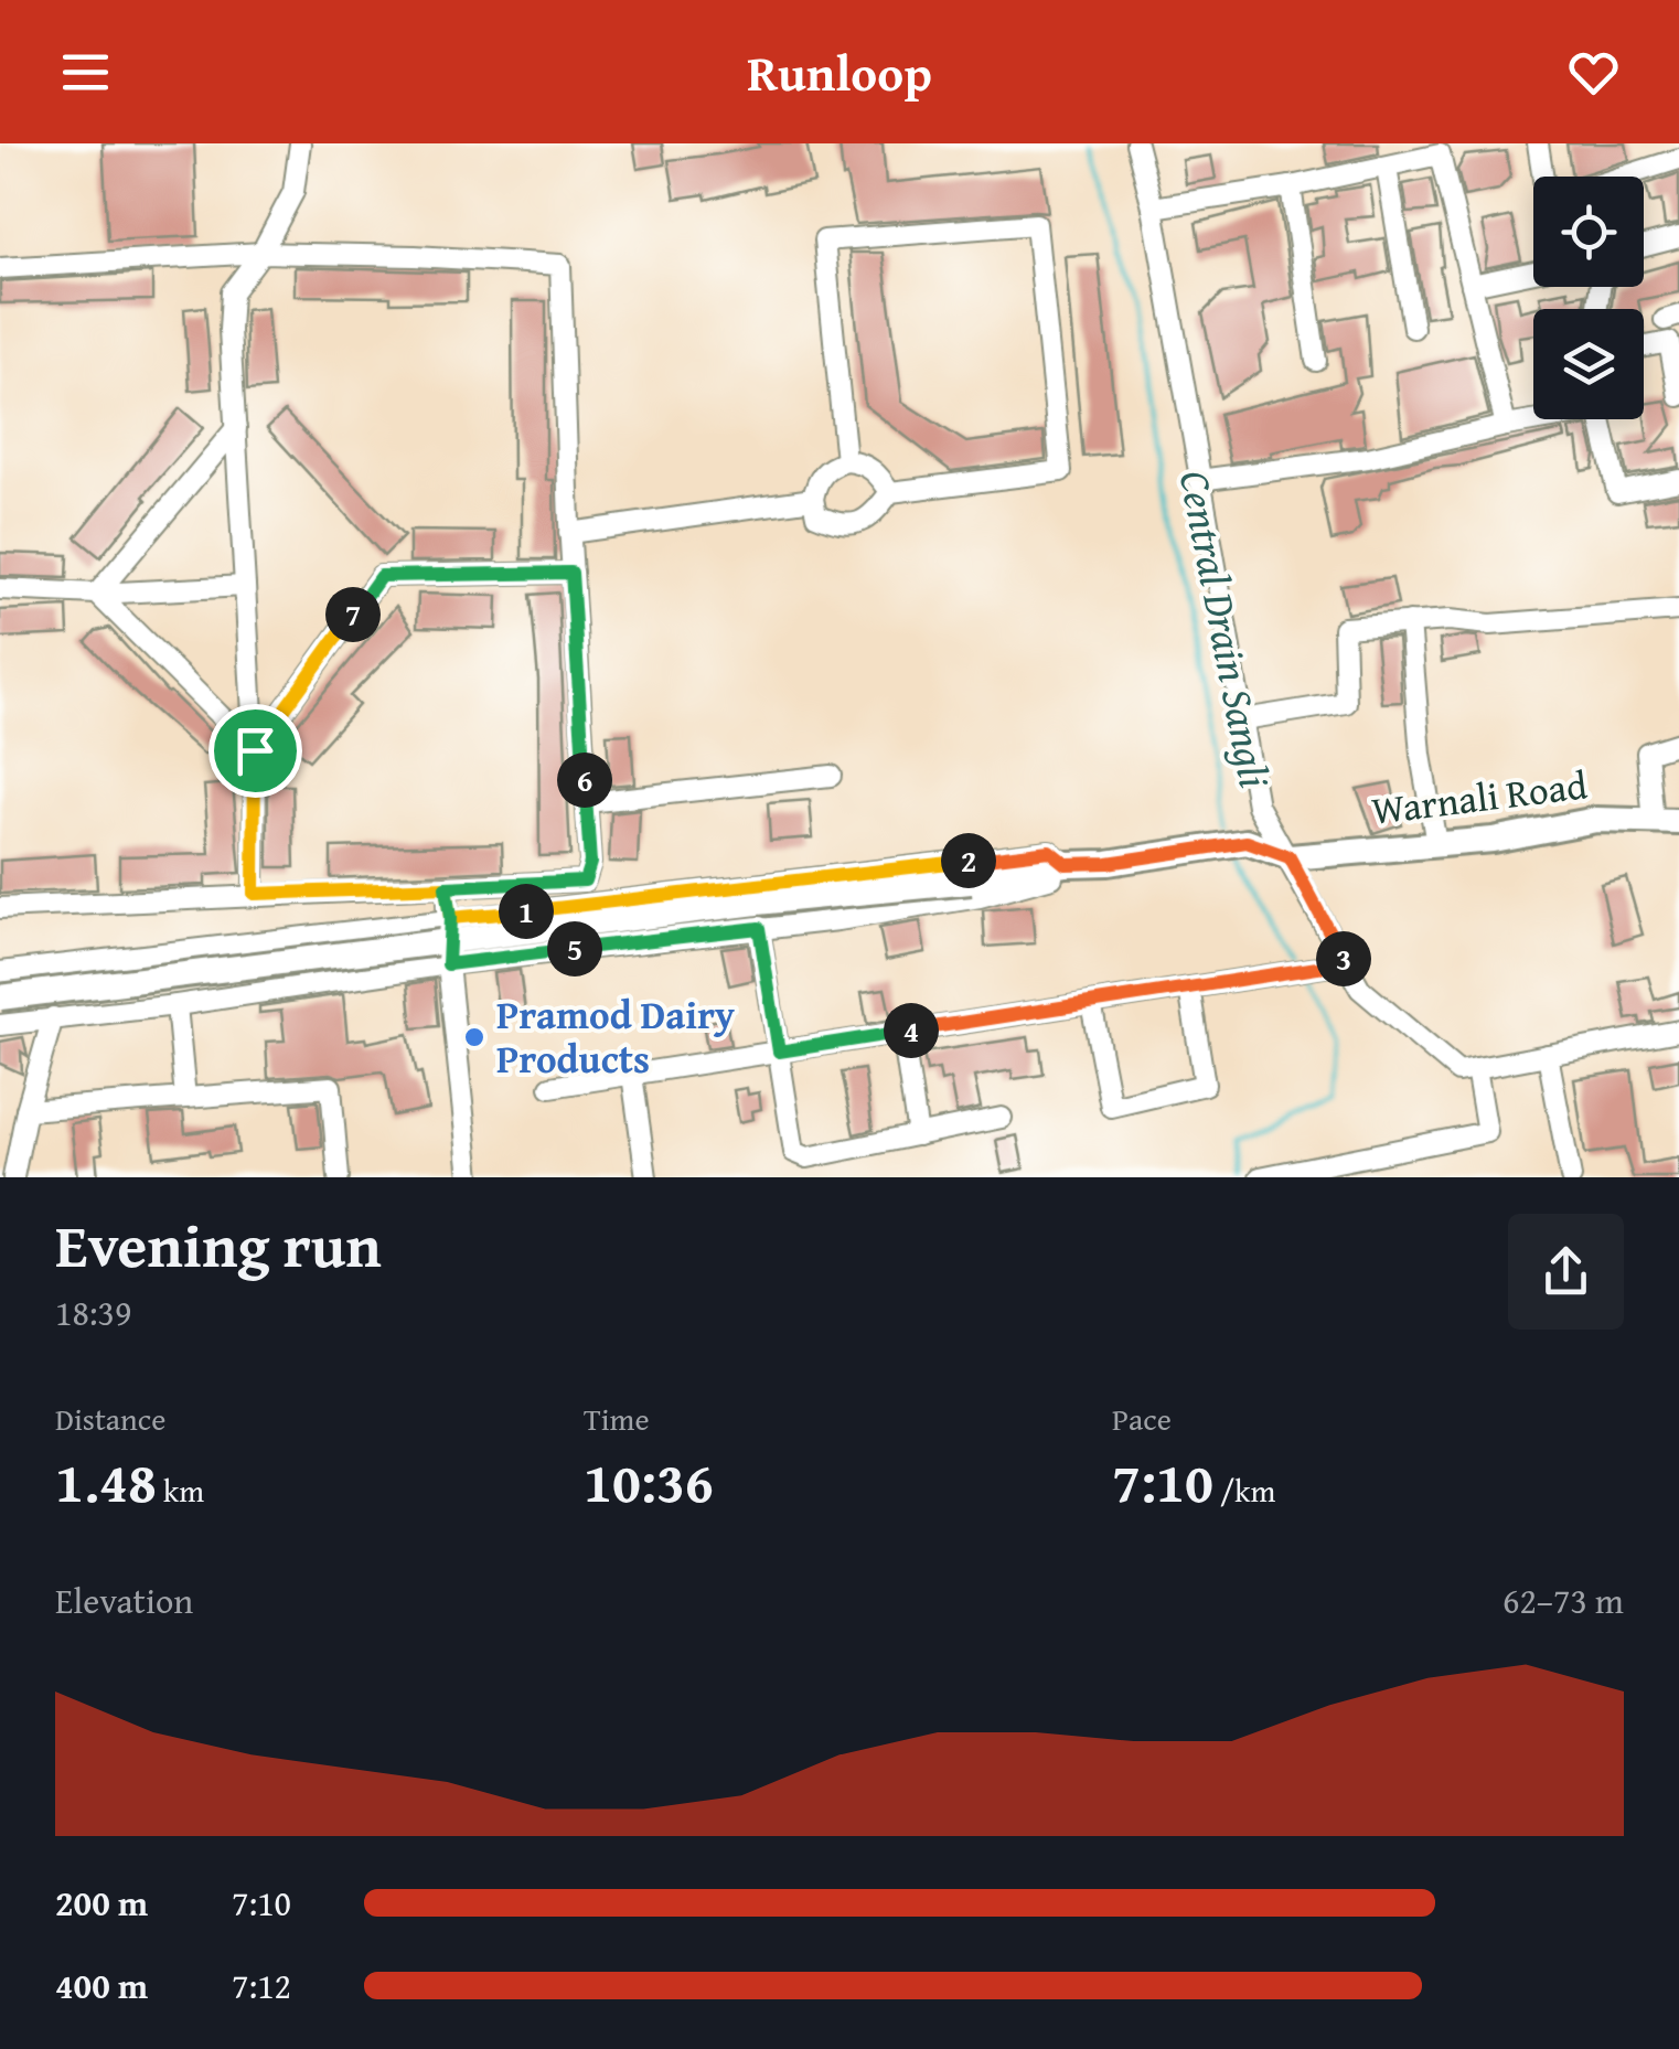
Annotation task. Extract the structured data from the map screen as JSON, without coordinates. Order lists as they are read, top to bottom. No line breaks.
{"streets":{"main road":["Warnali Road"]},"water":["Central Drain Sangli"],"places":["Pramod Dairy Products"],"page":{"header":"Runloop","pins":["7","6","2","1","5","3","4"],"heading":["Evening run","18:39"],"stats":[["Distance","1.48 km"],["Time","10:36"],["Pace","7:10 /km"]],"chart":["Elevation","62–73 m"],"list":[{"name":"200 m","note":"7:10"},{"name":"400 m","note":"7:12"}]}}
